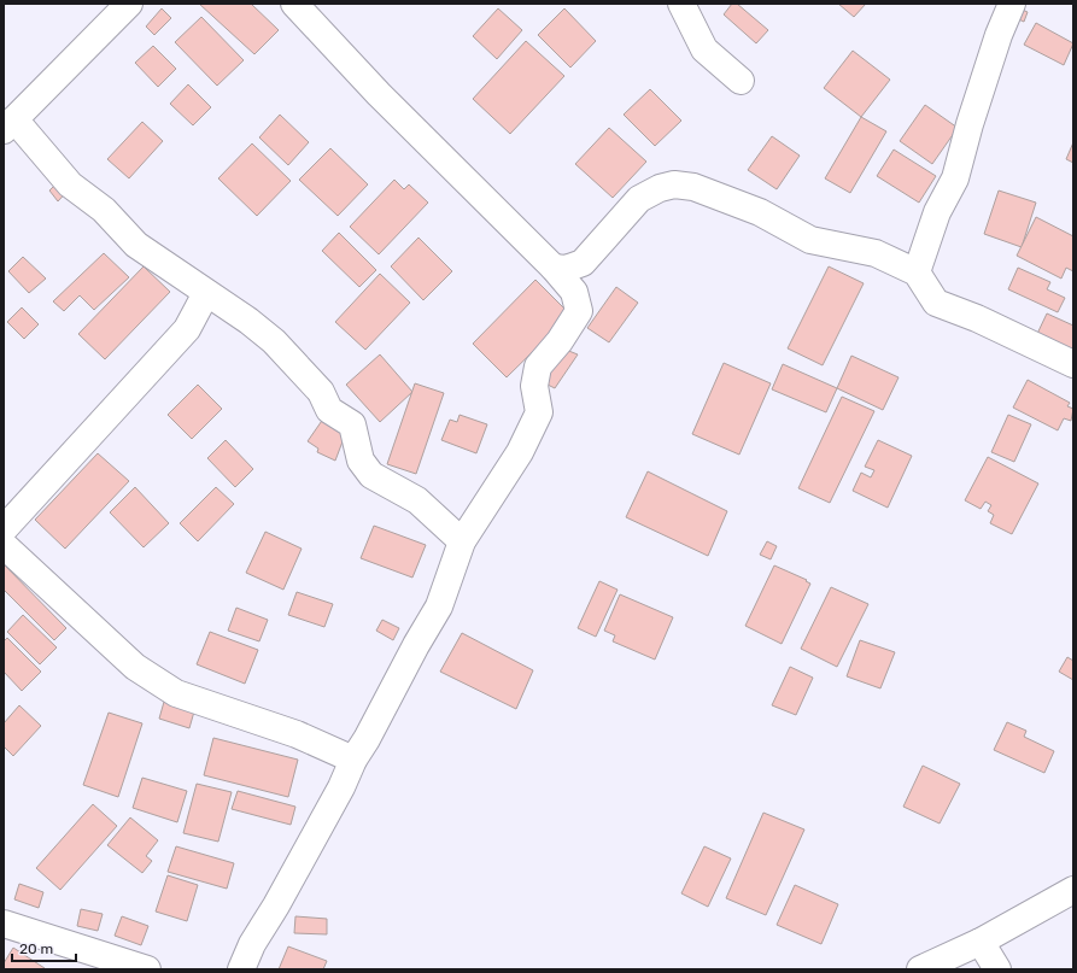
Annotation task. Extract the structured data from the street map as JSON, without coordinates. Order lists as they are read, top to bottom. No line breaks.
{"scale_bar":"20 m"}
